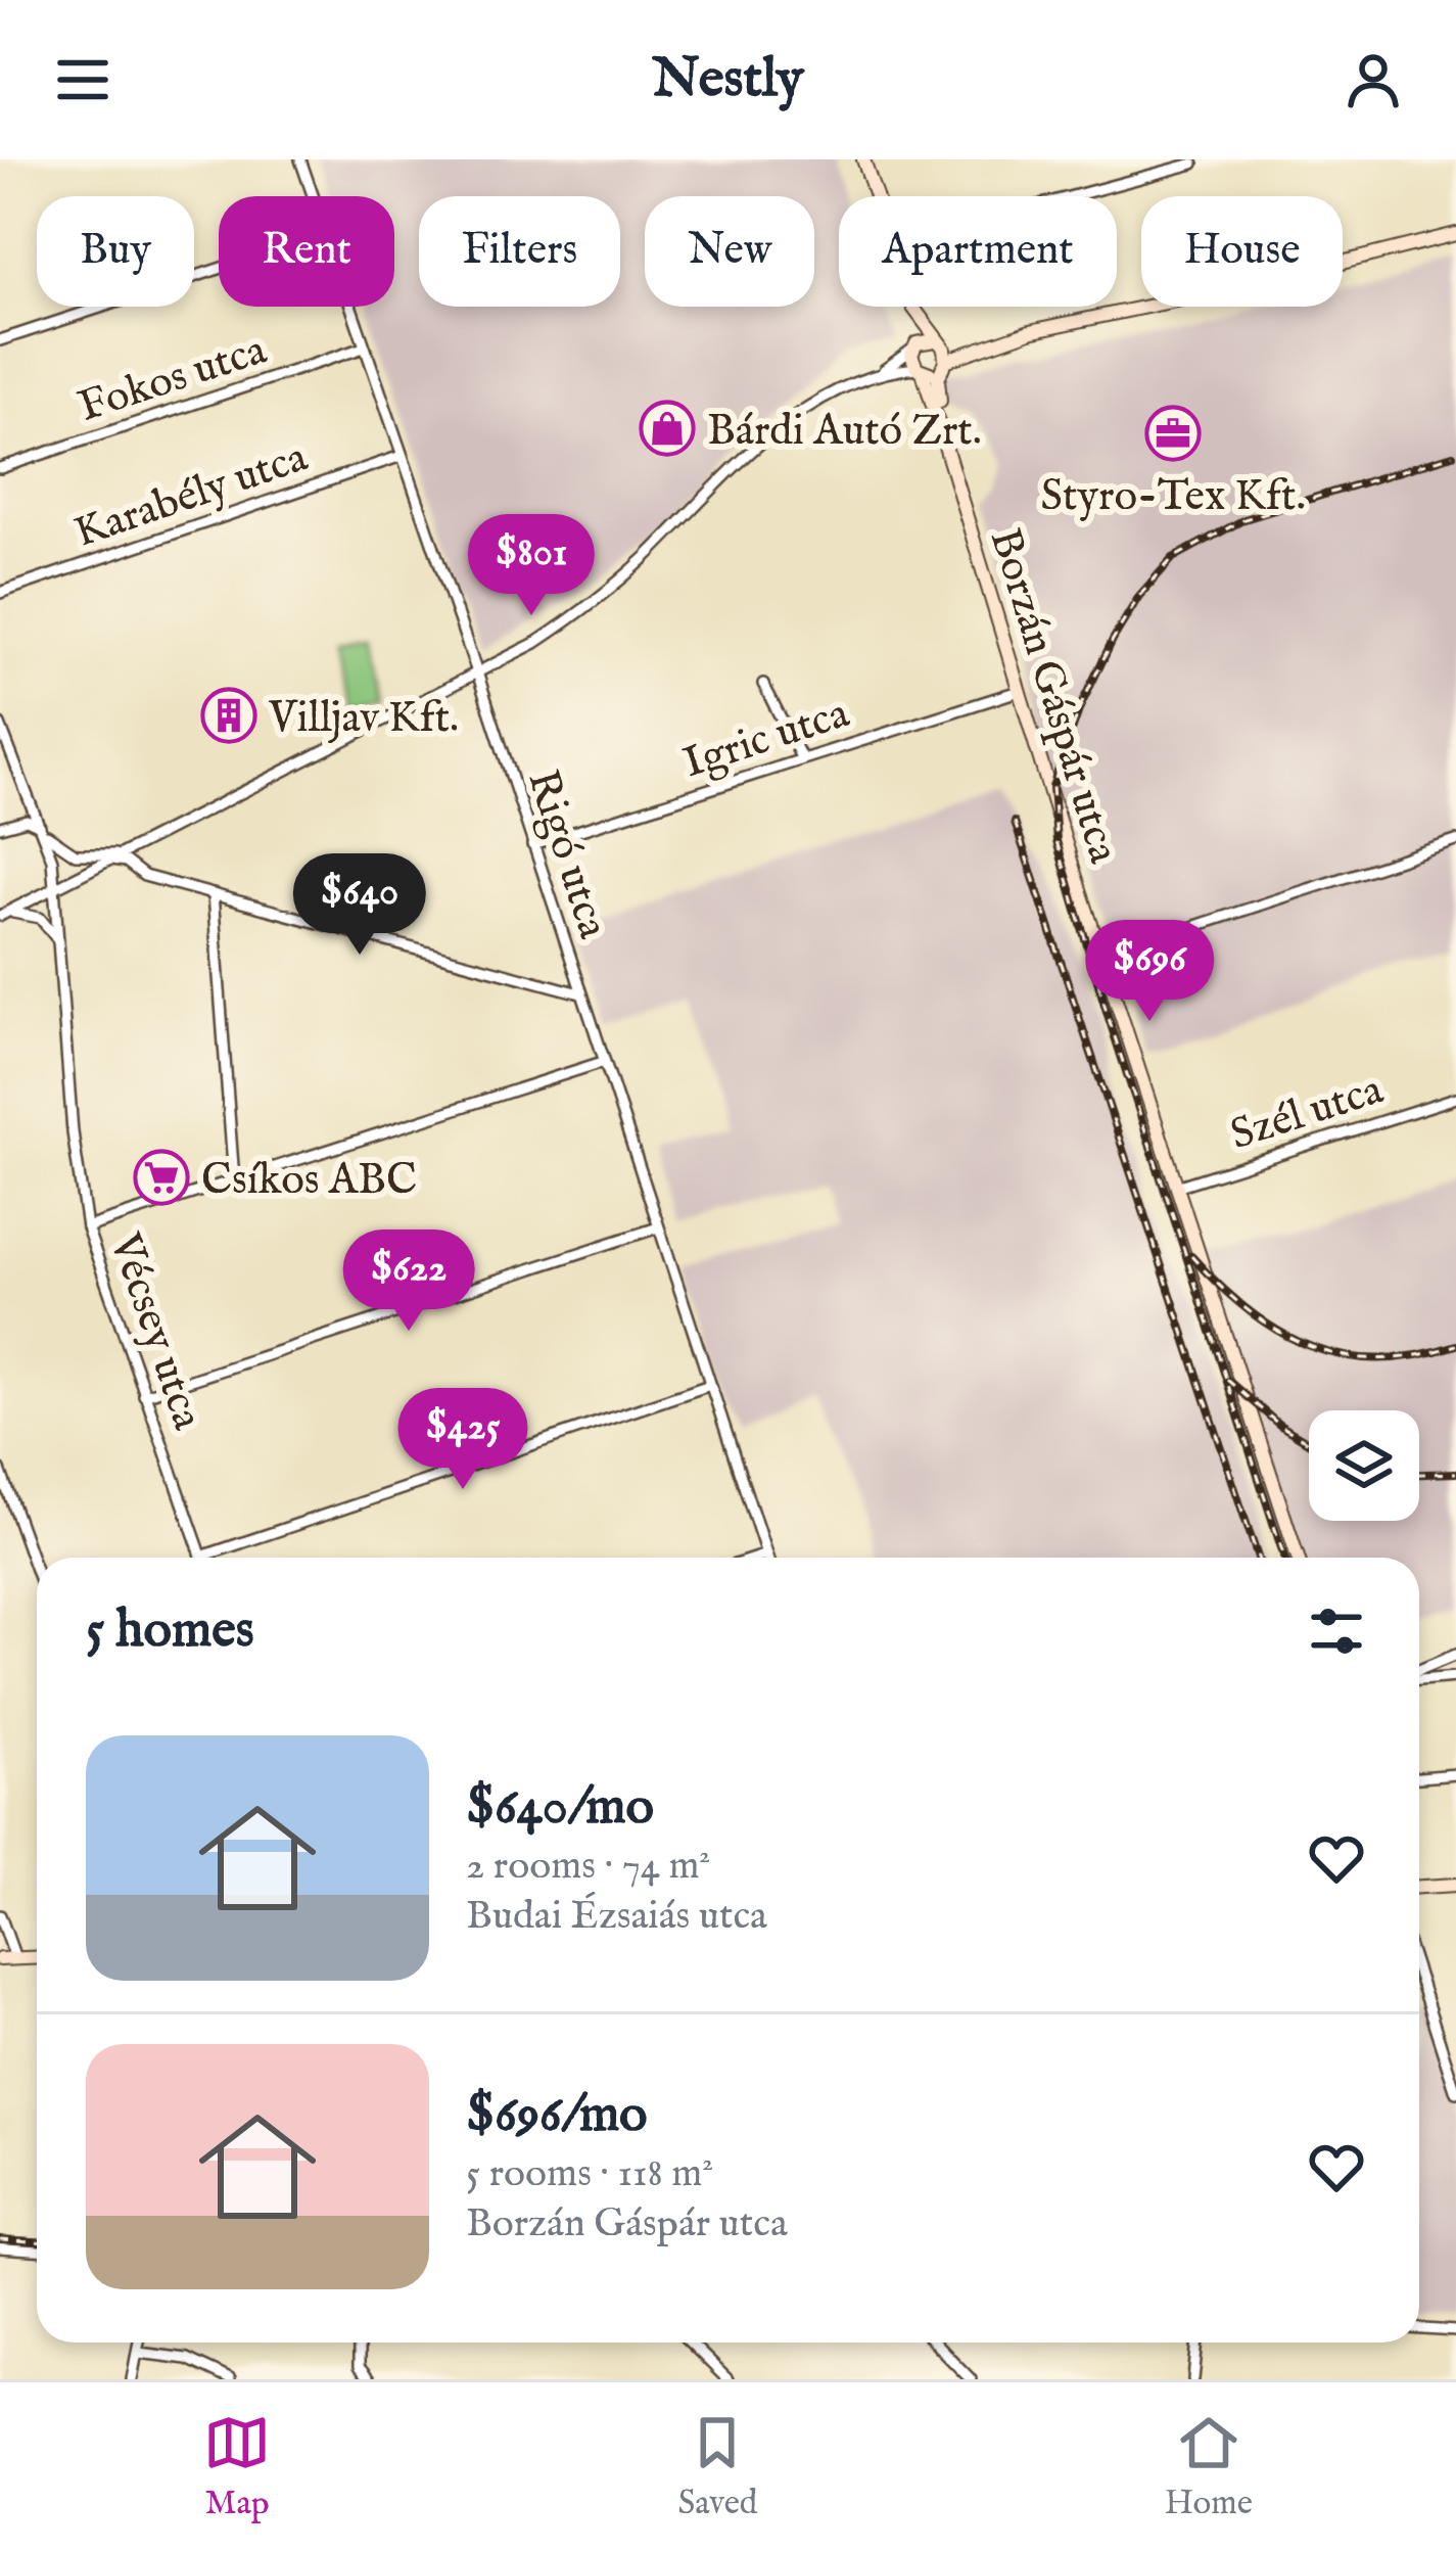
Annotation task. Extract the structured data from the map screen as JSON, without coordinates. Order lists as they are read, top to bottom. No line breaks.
{"streets":{"street":["Fokos utca","Karabély utca","Borzán Gáspár utca","Igric utca","Rigó utca","Szél utca","Vécsey utca"]},"crossings":[["Fokos utca","Rigó utca"],["Karabély utca","Rigó utca"],["Borzán Gáspár utca","Igric utca"],["Borzán Gáspár utca","Szél utca"],["Igric utca","Rigó utca"]],"places":{"shop":["Bárdi Autó Zrt."],"office":["Styro-Tex Kft."],"building":["Villjav Kft."],"supermarket":["Csíkos ABC"]},"page":{"header":"Nestly","chip":["Buy","Rent","Filters","New","Apartment","House"],"price":["$801","$640","$696","$622","$425"],"heading":"5 homes","list":[{"name":"$640/mo","note":"2 rooms · 74 m² · Budai Ézsaiás utca"},{"name":"$696/mo","note":"5 rooms · 118 m² · Borzán Gáspár utca"}],"tabs":["Map","Saved","Home"]}}
